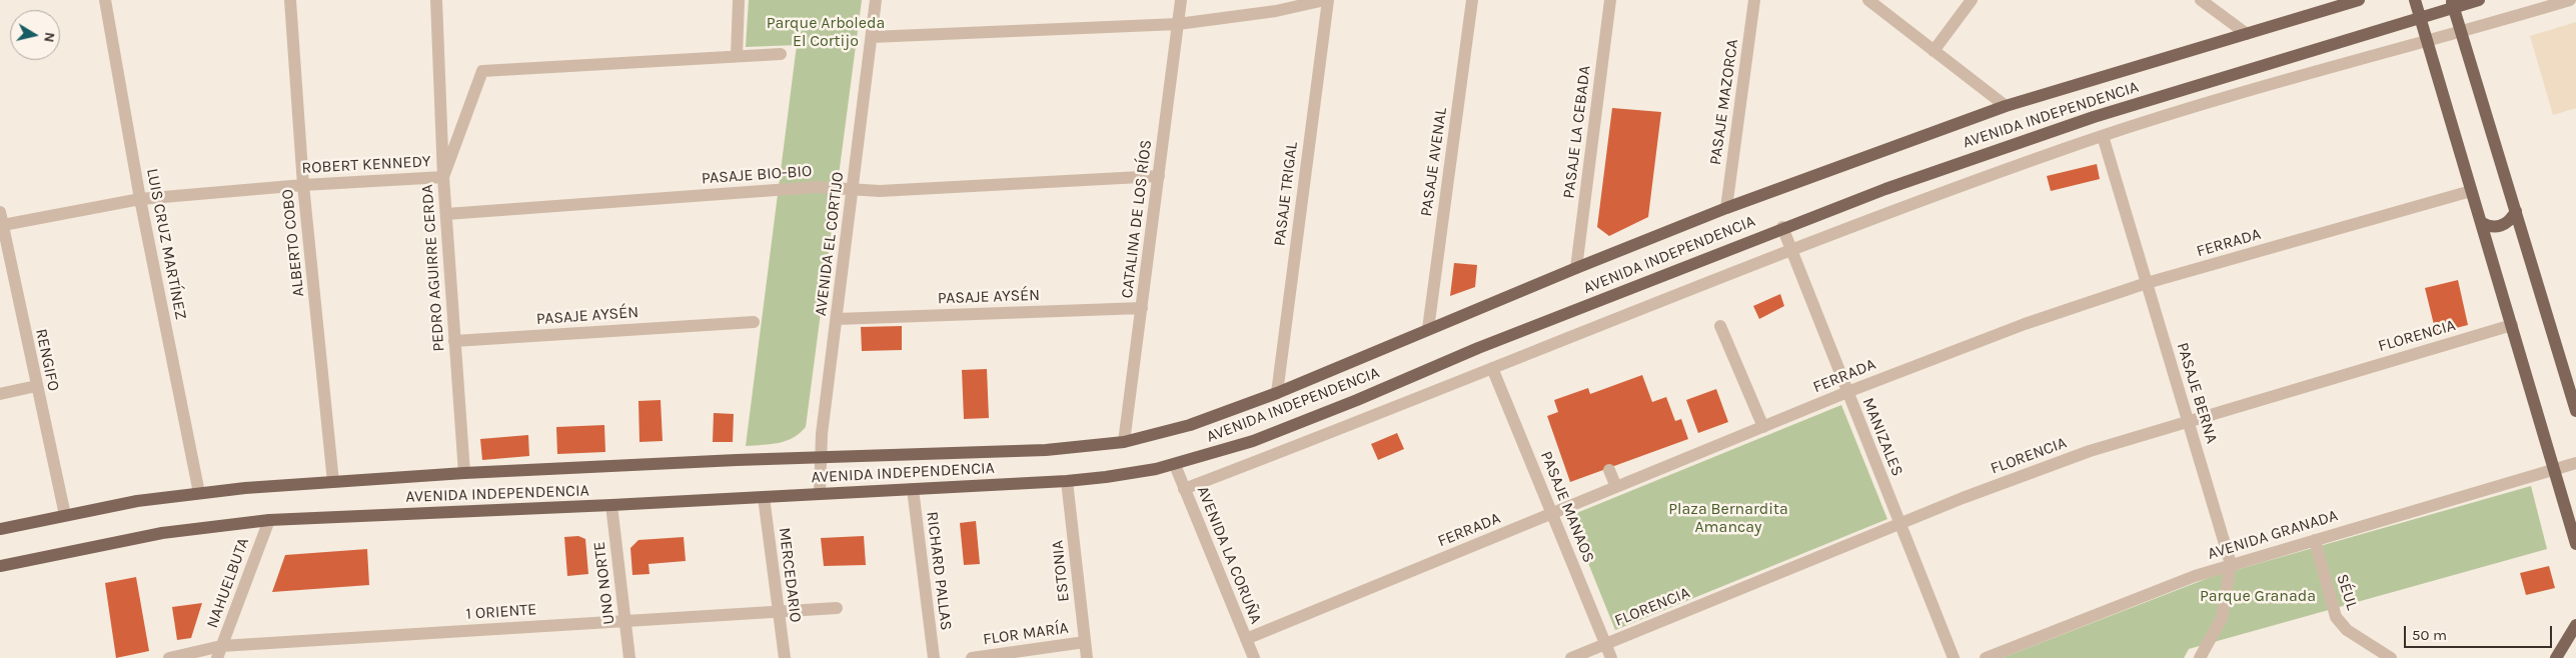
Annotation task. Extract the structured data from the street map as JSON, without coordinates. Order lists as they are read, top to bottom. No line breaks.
{"streets":{"main road":["AVENIDA INDEPENDENCIA"],"street":["PASAJE MAZORCA","PASAJE LA CEBADA","PASAJE AVENAL","ROBERT KENNEDY","PASAJE BIO-BIO","PASAJE TRIGAL","CATALINA DE LOS RÍOS","ALBERTO COBO","FERRADA","LUIS CRUZ MARTÍNEZ","AVENIDA EL CORTIJO","PEDRO AGUIRRE CERDA","PASAJE AYSÉN","FLORENCIA","RENGIFO","PASAJE BERNA","MANIZALES","PASAJE MANAOS","AVENIDA GRANADA","AVENIDA LA CORUÑA","RICHARD PALLAS","ESTONIA","MERCEDARIO","NAHUELBUTA","UNO NORTE","SÉUL","1 ORIENTE","FLOR MARÍA"]},"crossings":[["PASAJE MAZORCA","AVENIDA INDEPENDENCIA"],["AVENIDA INDEPENDENCIA","PASAJE LA CEBADA"],["AVENIDA INDEPENDENCIA","PASAJE AVENAL"],["AVENIDA INDEPENDENCIA","PASAJE TRIGAL"],["AVENIDA INDEPENDENCIA","CATALINA DE LOS RÍOS"],["AVENIDA INDEPENDENCIA","ALBERTO COBO"],["AVENIDA INDEPENDENCIA","LUIS CRUZ MARTÍNEZ"],["AVENIDA INDEPENDENCIA","AVENIDA EL CORTIJO"],["AVENIDA INDEPENDENCIA","PEDRO AGUIRRE CERDA"],["AVENIDA INDEPENDENCIA","RENGIFO"],["AVENIDA INDEPENDENCIA","MANIZALES"],["AVENIDA INDEPENDENCIA","AVENIDA LA CORUÑA"],["AVENIDA INDEPENDENCIA","RICHARD PALLAS"],["AVENIDA INDEPENDENCIA","ESTONIA"],["AVENIDA INDEPENDENCIA","MERCEDARIO"],["AVENIDA INDEPENDENCIA","NAHUELBUTA"],["AVENIDA INDEPENDENCIA","UNO NORTE"],["ROBERT KENNEDY","ALBERTO COBO"],["ROBERT KENNEDY","LUIS CRUZ MARTÍNEZ"],["ROBERT KENNEDY","PEDRO AGUIRRE CERDA"],["ROBERT KENNEDY","RENGIFO"],["PASAJE BIO-BIO","CATALINA DE LOS RÍOS"],["PASAJE BIO-BIO","AVENIDA EL CORTIJO"],["PASAJE BIO-BIO","PEDRO AGUIRRE CERDA"],["CATALINA DE LOS RÍOS","PASAJE AYSÉN"],["FERRADA","PASAJE BERNA"],["FERRADA","MANIZALES"],["FERRADA","PASAJE MANAOS"],["FERRADA","AVENIDA LA CORUÑA"],["AVENIDA EL CORTIJO","PASAJE AYSÉN"],["PEDRO AGUIRRE CERDA","PASAJE AYSÉN"],["FLORENCIA","PASAJE BERNA"],["FLORENCIA","MANIZALES"],["FLORENCIA","PASAJE MANAOS"],["PASAJE BERNA","AVENIDA GRANADA"],["AVENIDA GRANADA","SÉUL"],["ESTONIA","FLOR MARÍA"],["MERCEDARIO","1 ORIENTE"],["NAHUELBUTA","1 ORIENTE"],["UNO NORTE","1 ORIENTE"]],"parks":["Parque Arboleda El Cortijo","Plaza Bernardita Amancay","Parque Granada"],"scale_bar":"50 m","north":"right"}
